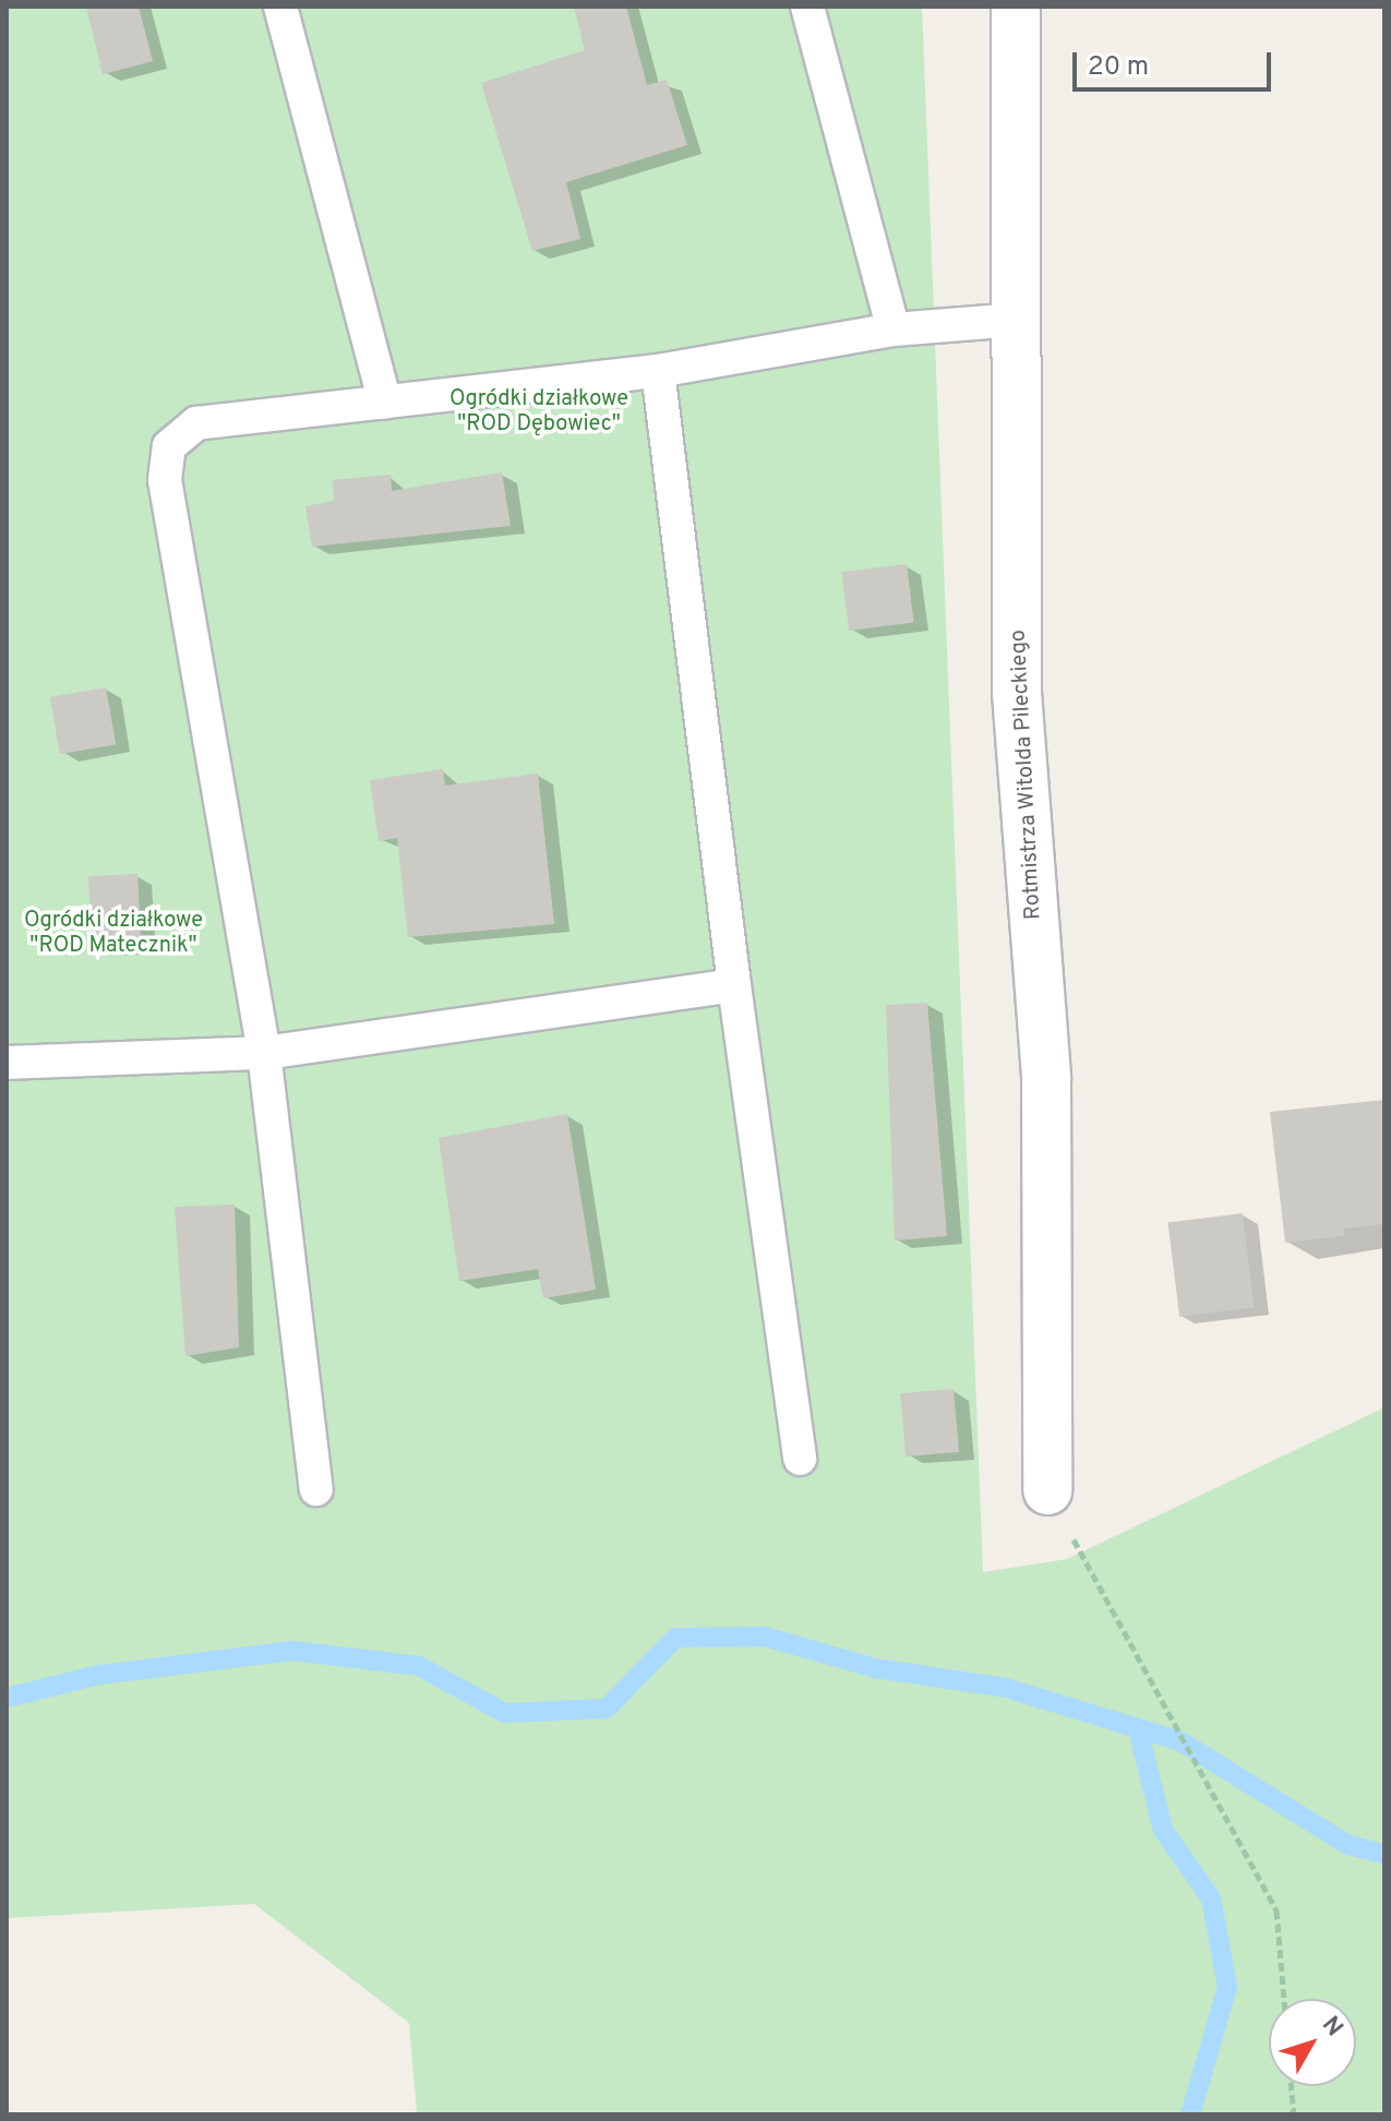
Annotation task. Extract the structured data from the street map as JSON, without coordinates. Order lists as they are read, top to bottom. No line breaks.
{"streets":{"street":["Rotmistrza Witolda Pileckiego"]},"parks":["Ogródki działkowe \"ROD Dębowiec\"","Ogródki działkowe \"ROD Matecznik\""],"scale_bar":"20 m","north":"top right"}
